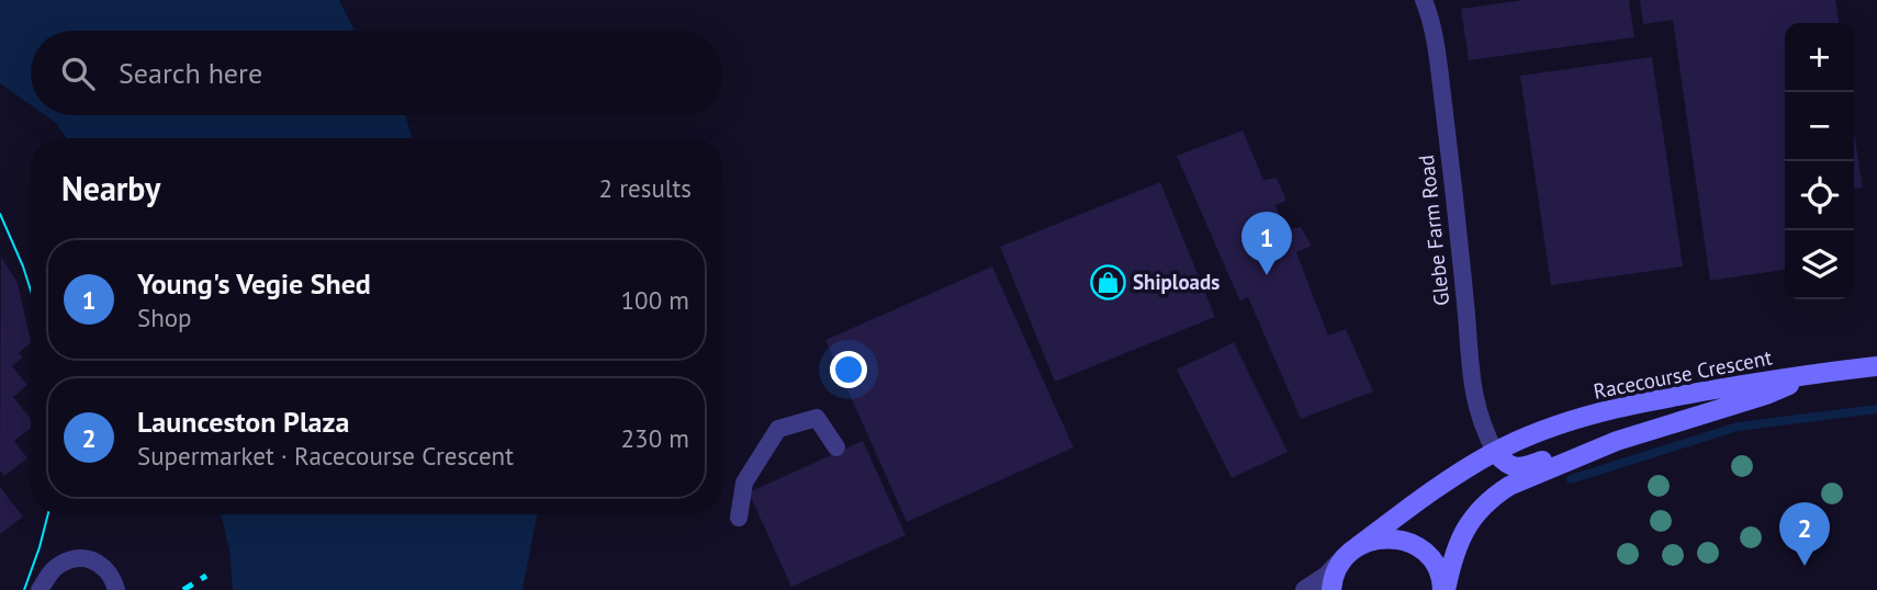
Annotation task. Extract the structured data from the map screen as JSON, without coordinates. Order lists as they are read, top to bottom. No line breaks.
{"streets":{"street":["Racecourse Crescent"],"lane":["Glebe Farm Road"]},"crossings":[["Glebe Farm Road","Racecourse Crescent"]],"places":{"shop":["Shiploads"]},"page":{"map_buttons":["+","−"],"search":"Search here","heading":["Nearby","2 results"],"pins":["1","2"],"list":[{"mark":"1","name":"Young's Vegie Shed","note":"Shop","value":"100 m"},{"mark":"2","name":"Launceston Plaza","note":"Supermarket · Racecourse Crescent","value":"230 m"}]}}
